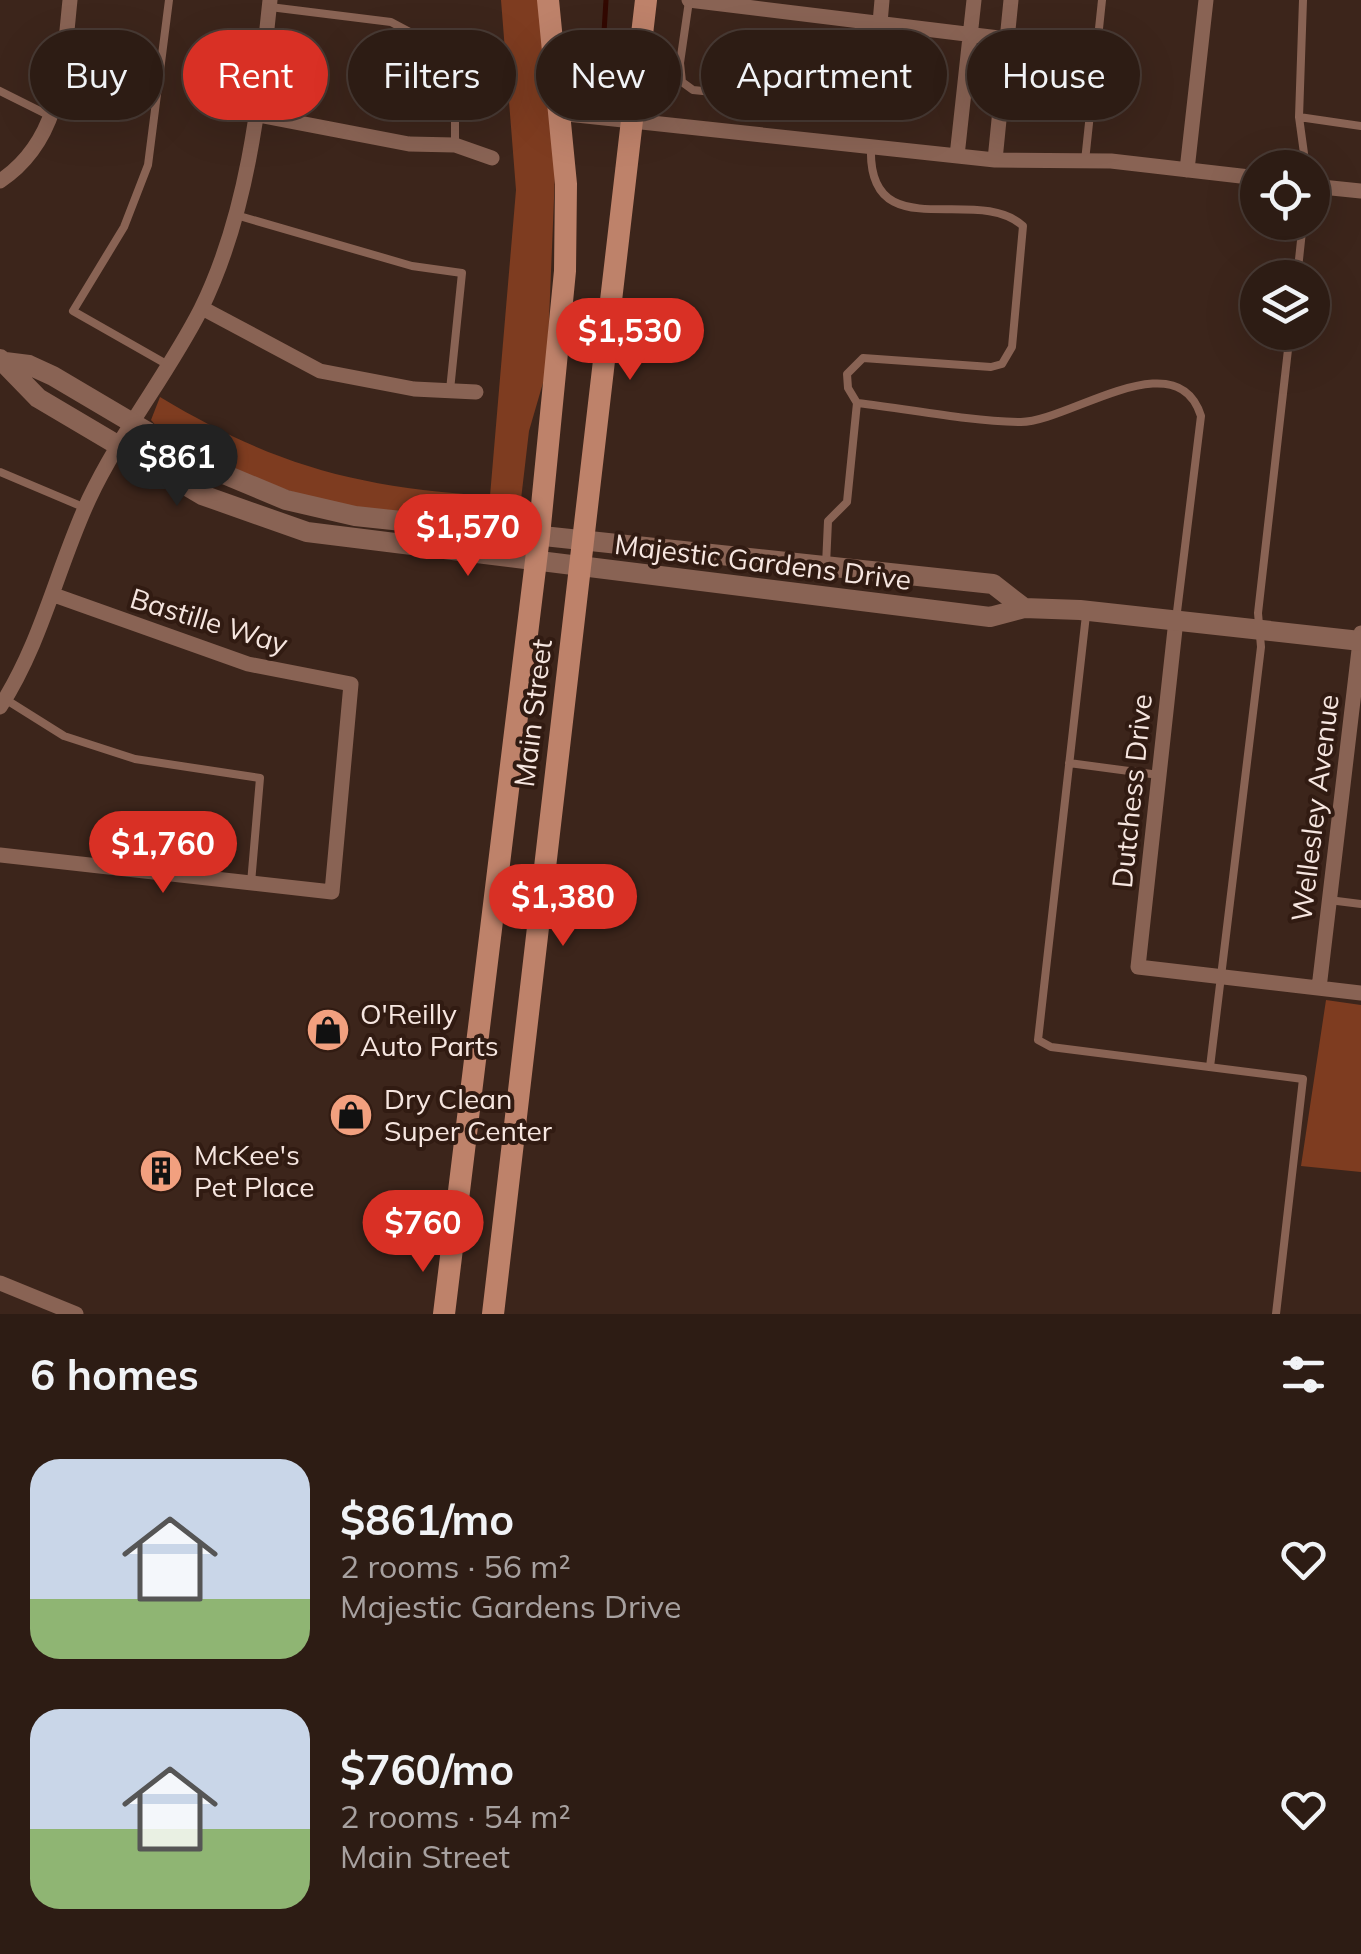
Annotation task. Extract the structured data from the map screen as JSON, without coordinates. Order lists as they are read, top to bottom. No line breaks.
{"streets":{"main road":["Main Street"],"street":["Majestic Gardens Drive","Bastille Way","Dutchess Drive","Wellesley Avenue"]},"crossings":[["Majestic Gardens Drive","Main Street"],["Majestic Gardens Drive","Dutchess Drive"],["Majestic Gardens Drive","Wellesley Avenue"]],"places":{"shop":["O'Reilly Auto Parts","Dry Clean Super Center"],"building":["McKee's Pet Place"]},"page":{"chip":["Buy","Rent","Filters","New","Apartment","House"],"price":["$1,530","$861","$1,570","$1,760","$1,380","$760"],"heading":"6 homes","list":[{"name":"$861/mo","note":"2 rooms · 56 m² · Majestic Gardens Drive"},{"name":"$760/mo","note":"2 rooms · 54 m² · Main Street"}]}}
